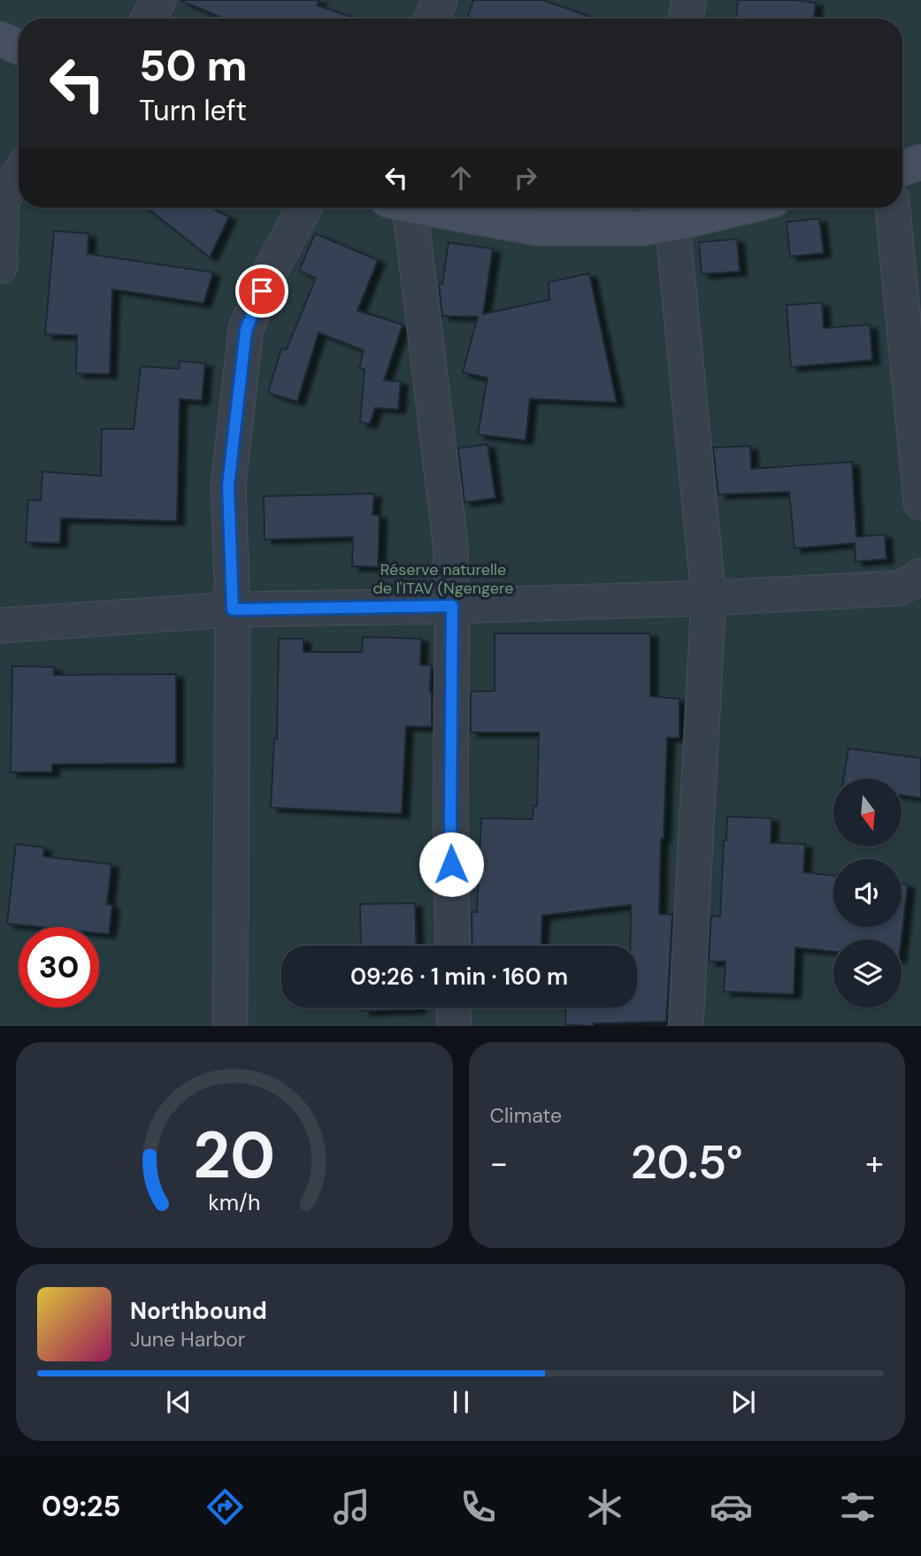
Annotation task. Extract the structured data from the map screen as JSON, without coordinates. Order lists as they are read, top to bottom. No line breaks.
{"parks":["Réserve naturelle de l'ITAV (Ngengere"],"north":"bottom","page":{"turn":["50 m","Turn left"],"limit":"30","trip":"09:26 · 1 min · 160 m","tile":"Climate","heat":["−","20.5°","+"],"song":["Northbound","June Harbor"],"tabs":"09:25","gauge":["20","km/h"]}}
